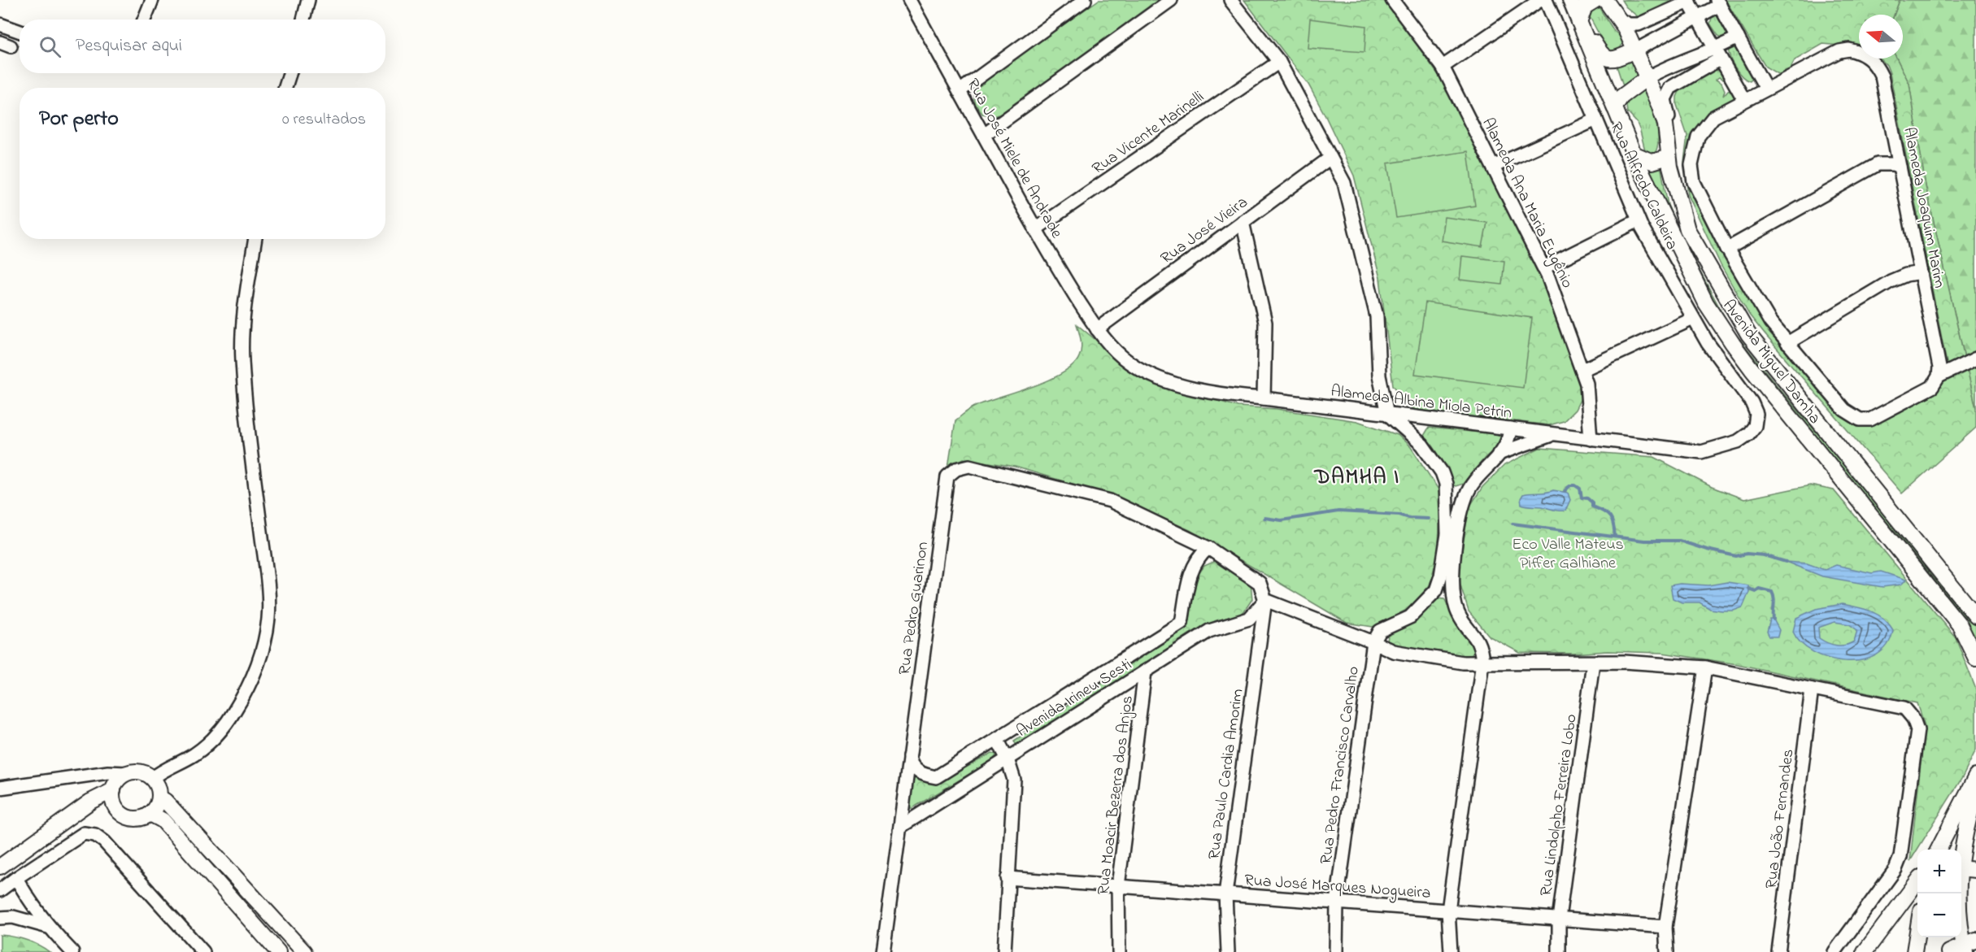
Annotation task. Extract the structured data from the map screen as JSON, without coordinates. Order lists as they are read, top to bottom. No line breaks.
{"streets":{"street":["Rua Vicente Marinelli","Rua José Miele de Andrade","Rua Alfredo Caldeira","Alameda Ana Maria Eugênio","Alameda Joaquim Marim","Rua José Vieira","Avenida Miguel Damha","Alameda Albina Miola Petrin","Rua Pedro Guarinon","Avenida Irineu Sesti","Rua Pedro Francisco Carvalho","Rua Paulo Cardia Amorim","Rua Moacir Bezerra dos Anjos","Rua Lindolpho Ferreira Lobo","Rua João Fernandes","Rua José Marques Nogueira"]},"crossings":[["Rua Vicente Marinelli","Rua José Miele de Andrade"],["Rua José Miele de Andrade","Rua José Vieira"],["Rua José Miele de Andrade","Alameda Albina Miola Petrin"],["Rua Alfredo Caldeira","Alameda Albina Miola Petrin"],["Alameda Ana Maria Eugênio","Alameda Albina Miola Petrin"],["Rua José Vieira","Alameda Albina Miola Petrin"],["Rua Pedro Guarinon","Avenida Irineu Sesti"],["Avenida Irineu Sesti","Rua Paulo Cardia Amorim"],["Avenida Irineu Sesti","Rua Moacir Bezerra dos Anjos"],["Rua Pedro Francisco Carvalho","Rua José Marques Nogueira"],["Rua Paulo Cardia Amorim","Rua José Marques Nogueira"],["Rua Moacir Bezerra dos Anjos","Rua José Marques Nogueira"],["Rua Lindolpho Ferreira Lobo","Rua José Marques Nogueira"]],"districts":["DAMHA I"],"parks":["Eco Valle Mateus Piffer Galhiane"],"north":"left","page":{"search":"Pesquisar aqui","heading":["Por perto","0 resultados"],"map_buttons":["+","−"]}}
